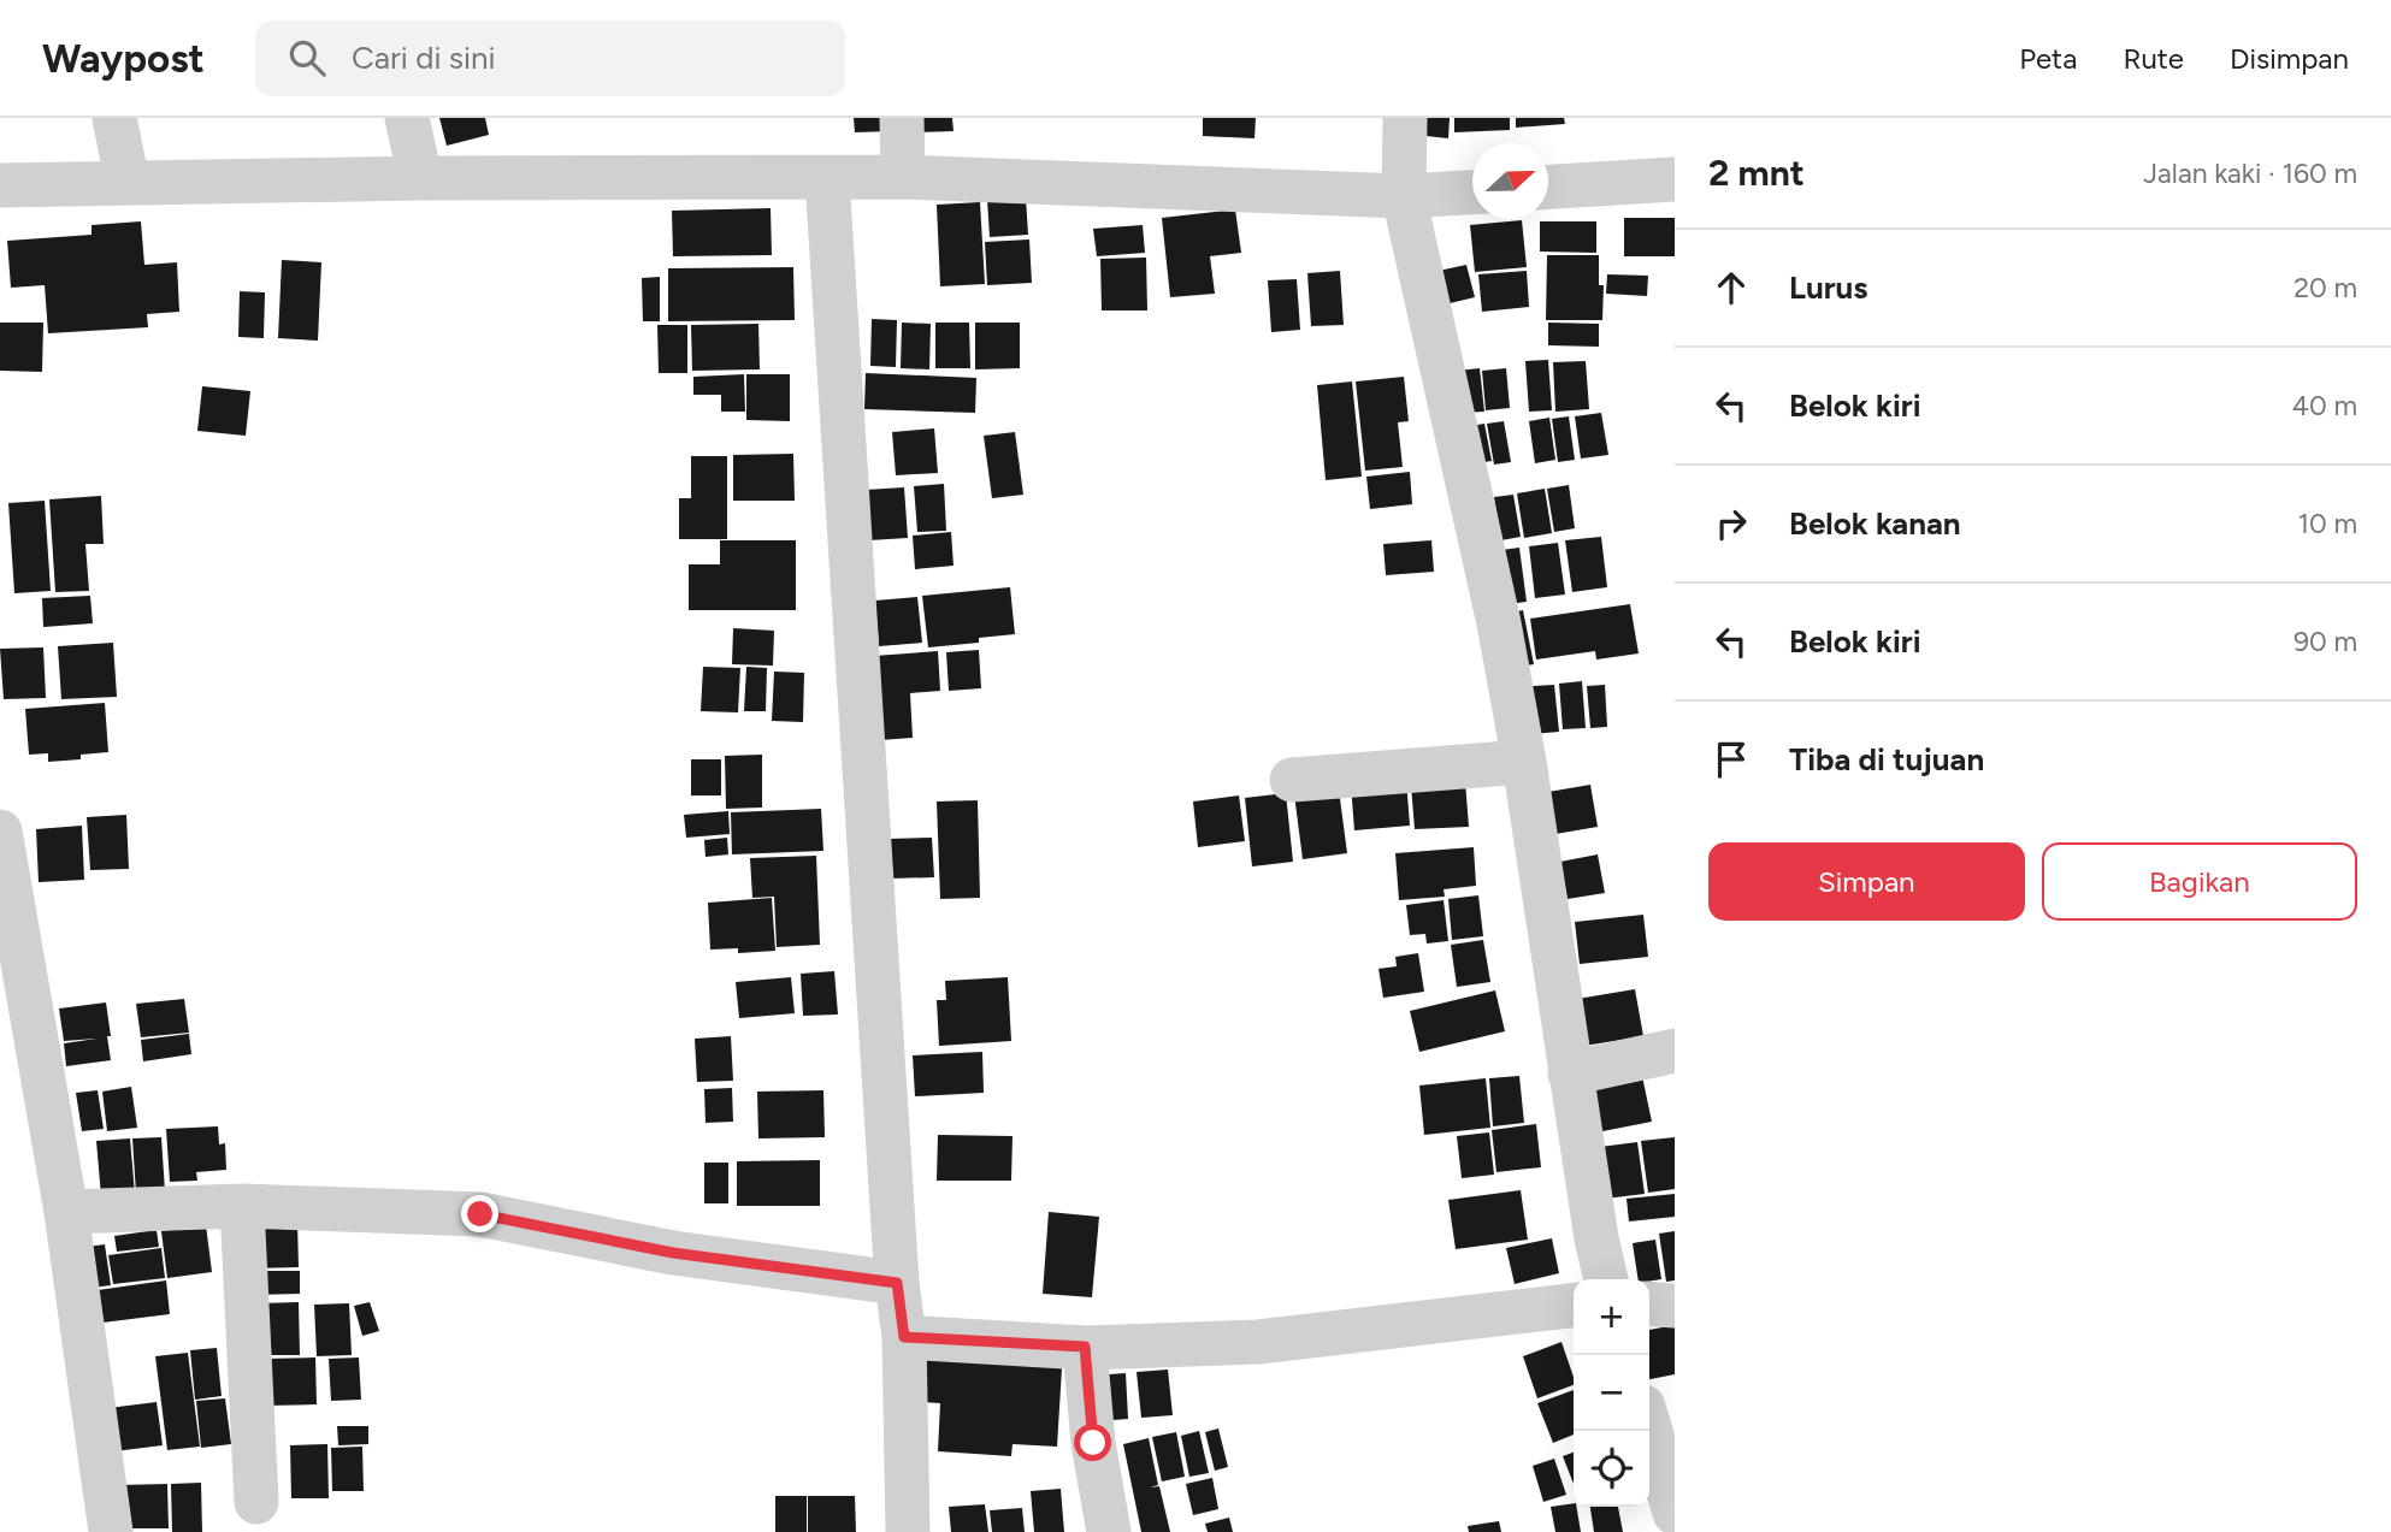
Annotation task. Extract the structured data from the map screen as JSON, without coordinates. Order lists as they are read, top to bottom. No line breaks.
{"north":"right","page":{"header":"Waypost","search":"Cari di sini","nav":["Peta","Rute","Disimpan"],"heading":["2 mnt","Jalan kaki · 160 m"],"list":[["Lurus","20 m"],["Belok kiri","40 m"],["Belok kanan","10 m"],["Belok kiri","90 m"],"Tiba di tujuan"],"buttons":["Simpan","Bagikan"],"map_buttons":["+","−"]}}
